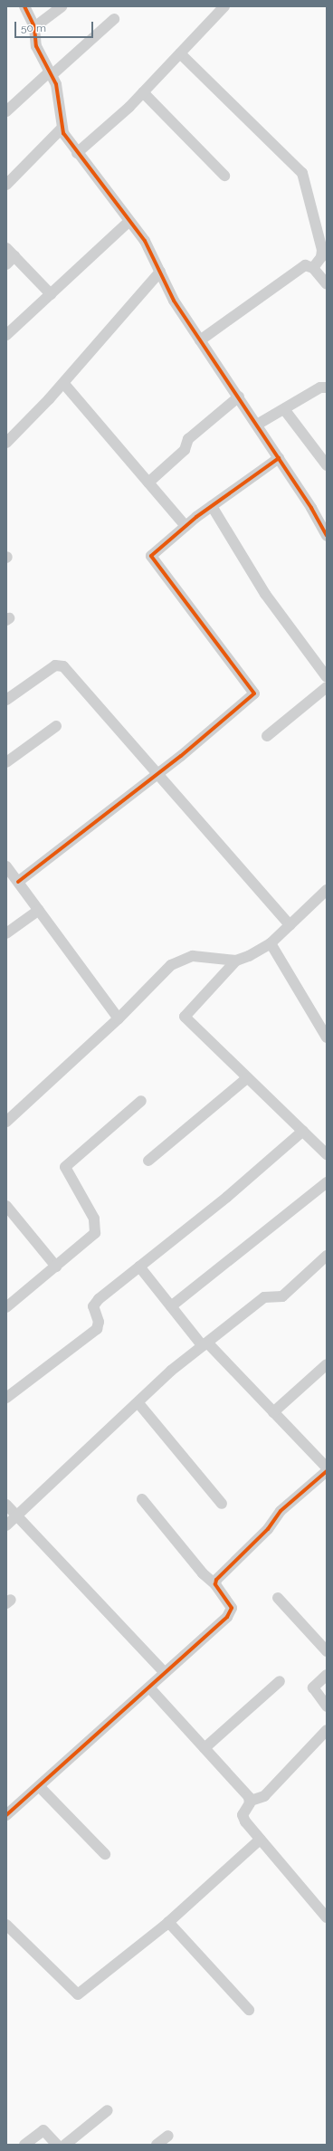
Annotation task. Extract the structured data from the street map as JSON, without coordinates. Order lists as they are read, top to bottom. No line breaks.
{"scale_bar":"50 m"}
